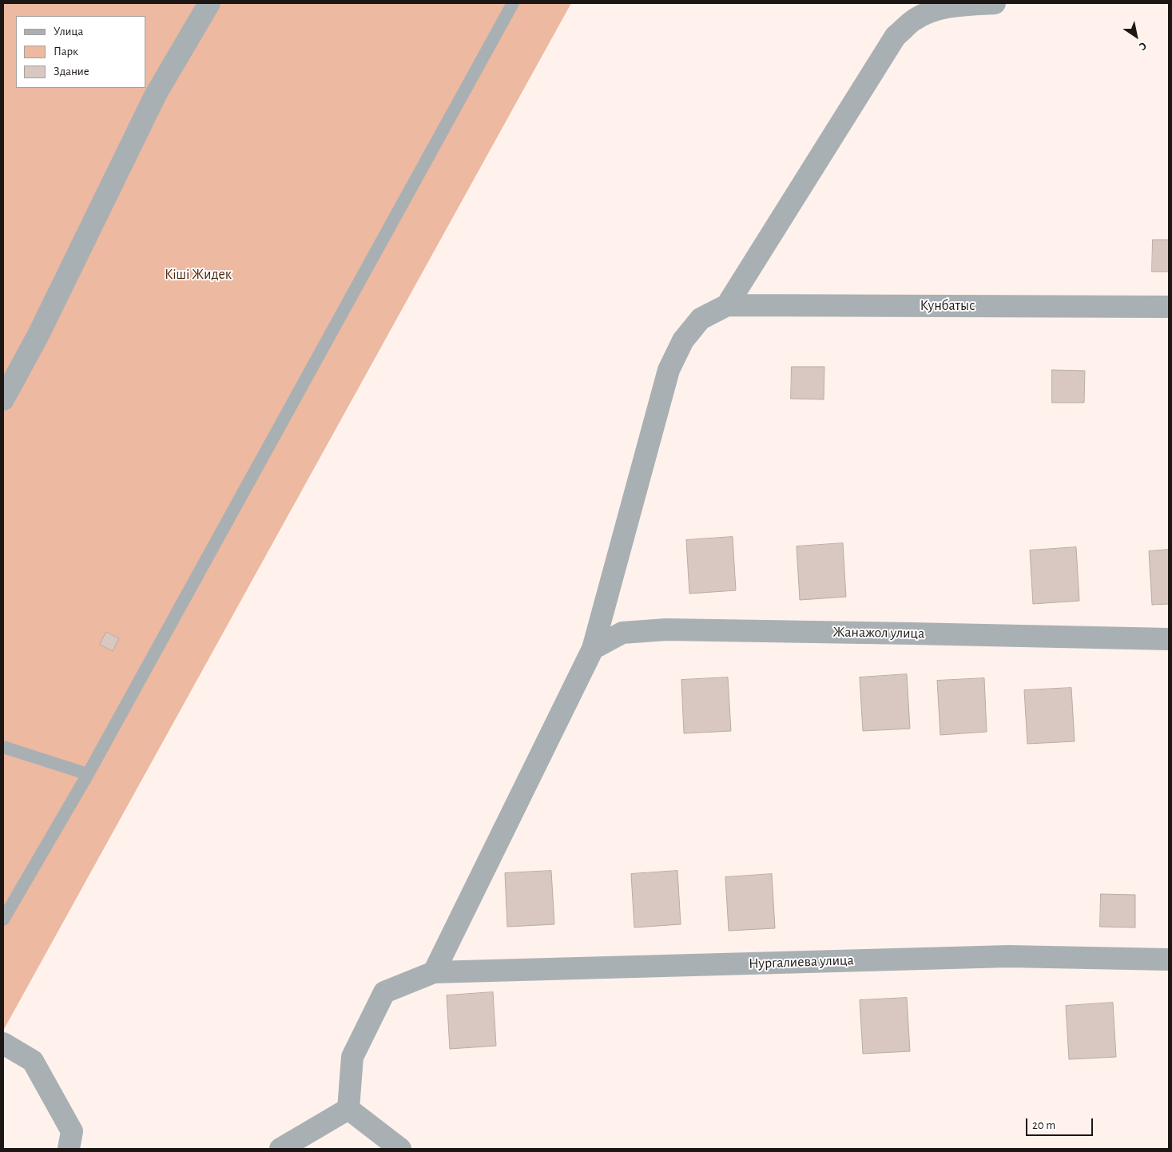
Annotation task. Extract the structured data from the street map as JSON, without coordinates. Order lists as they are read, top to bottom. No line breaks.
{"streets":{"street":["Кунбатыс","Жанажол улица","Нургалиева улица"]},"parks":["Кіші Жидек"],"legend":["Улица","Парк","Здание"],"scale_bar":"20 m","north":"bottom right"}
